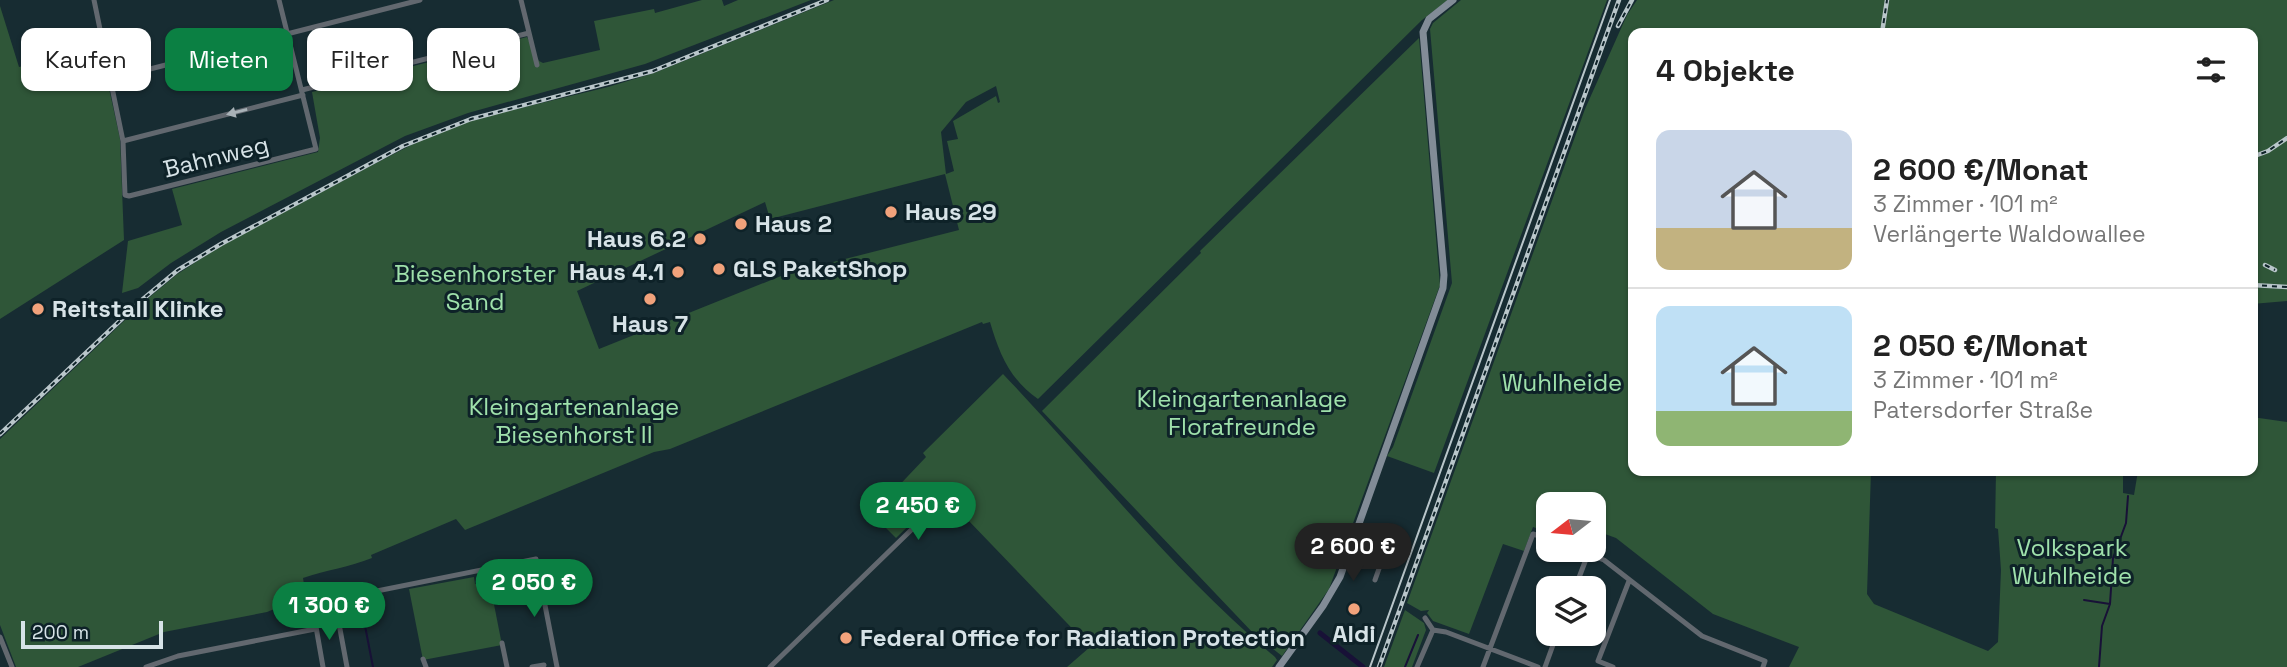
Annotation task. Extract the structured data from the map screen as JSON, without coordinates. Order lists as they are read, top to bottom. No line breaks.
{"streets":{"street":["Bahnweg"]},"parks":["Biesenhorster Sand","Wuhlheide","Kleingartenanlage Florafreunde","Kleingartenanlage Biesenhorst II","Volkspark Wuhlheide"],"places":["Haus 29","Haus 2","Haus 6.2","GLS PaketShop","Haus 4.1","Haus 7","Reitstall Klinke","Aldi","Federal Office for Radiation Protection"],"scale_bar":"200 m","north":"left","page":{"chip":["Kaufen","Mieten","Filter","Neu"],"heading":"4 Objekte","list":[{"name":"2 600 €/Monat","note":"3 Zimmer · 101 m² · Verlängerte Waldowallee"},{"name":"2 050 €/Monat","note":"3 Zimmer · 101 m² · Patersdorfer Straße"}],"price":["2 450 €","2 600 €","2 050 €","1 300 €"],"scale":"200 m"}}
